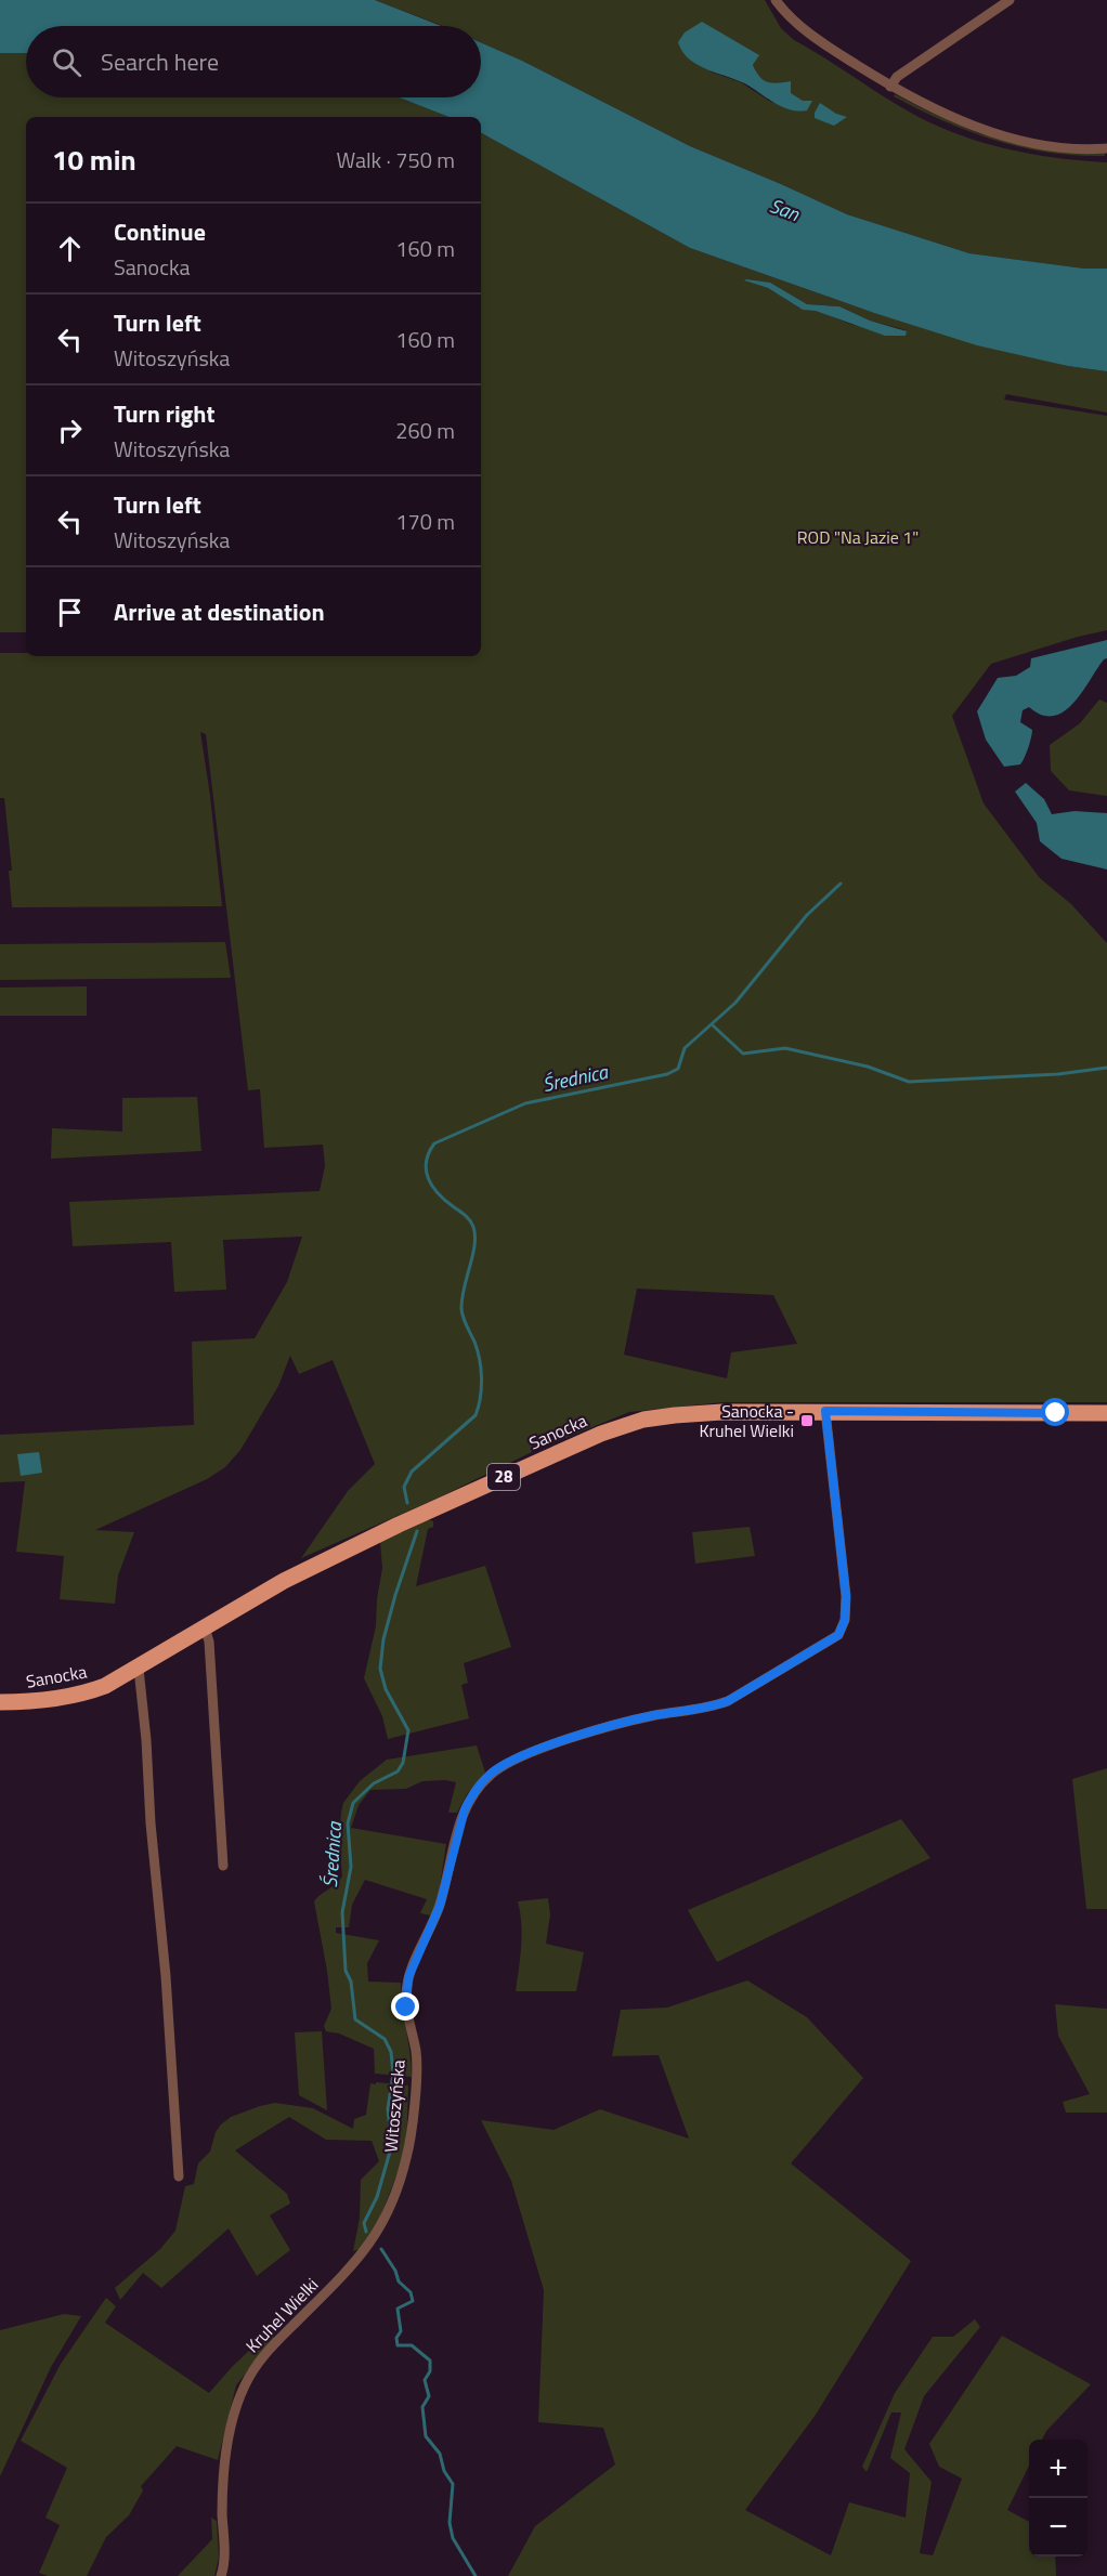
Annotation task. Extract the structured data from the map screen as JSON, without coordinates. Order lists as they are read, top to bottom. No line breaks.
{"streets":{"main road":["Sanocka","28"],"street":["Witoszyńska","Kruhel Wielki"]},"crossings":[["Sanocka","Witoszyńska"],["Witoszyńska","Kruhel Wielki"]],"water":["San","Średnica"],"parks":["ROD \"Na Jazie 1\""],"places":{"transit":["Sanocka - Kruhel Wielki"]},"page":{"search":"Search here","heading":["10 min","Walk · 750 m"],"list":[["Continue","Sanocka","160 m"],["Turn left","Witoszyńska","160 m"],["Turn right","Witoszyńska","260 m"],["Turn left","Witoszyńska","170 m"],"Arrive at destination"],"map_buttons":["+","−"]}}
